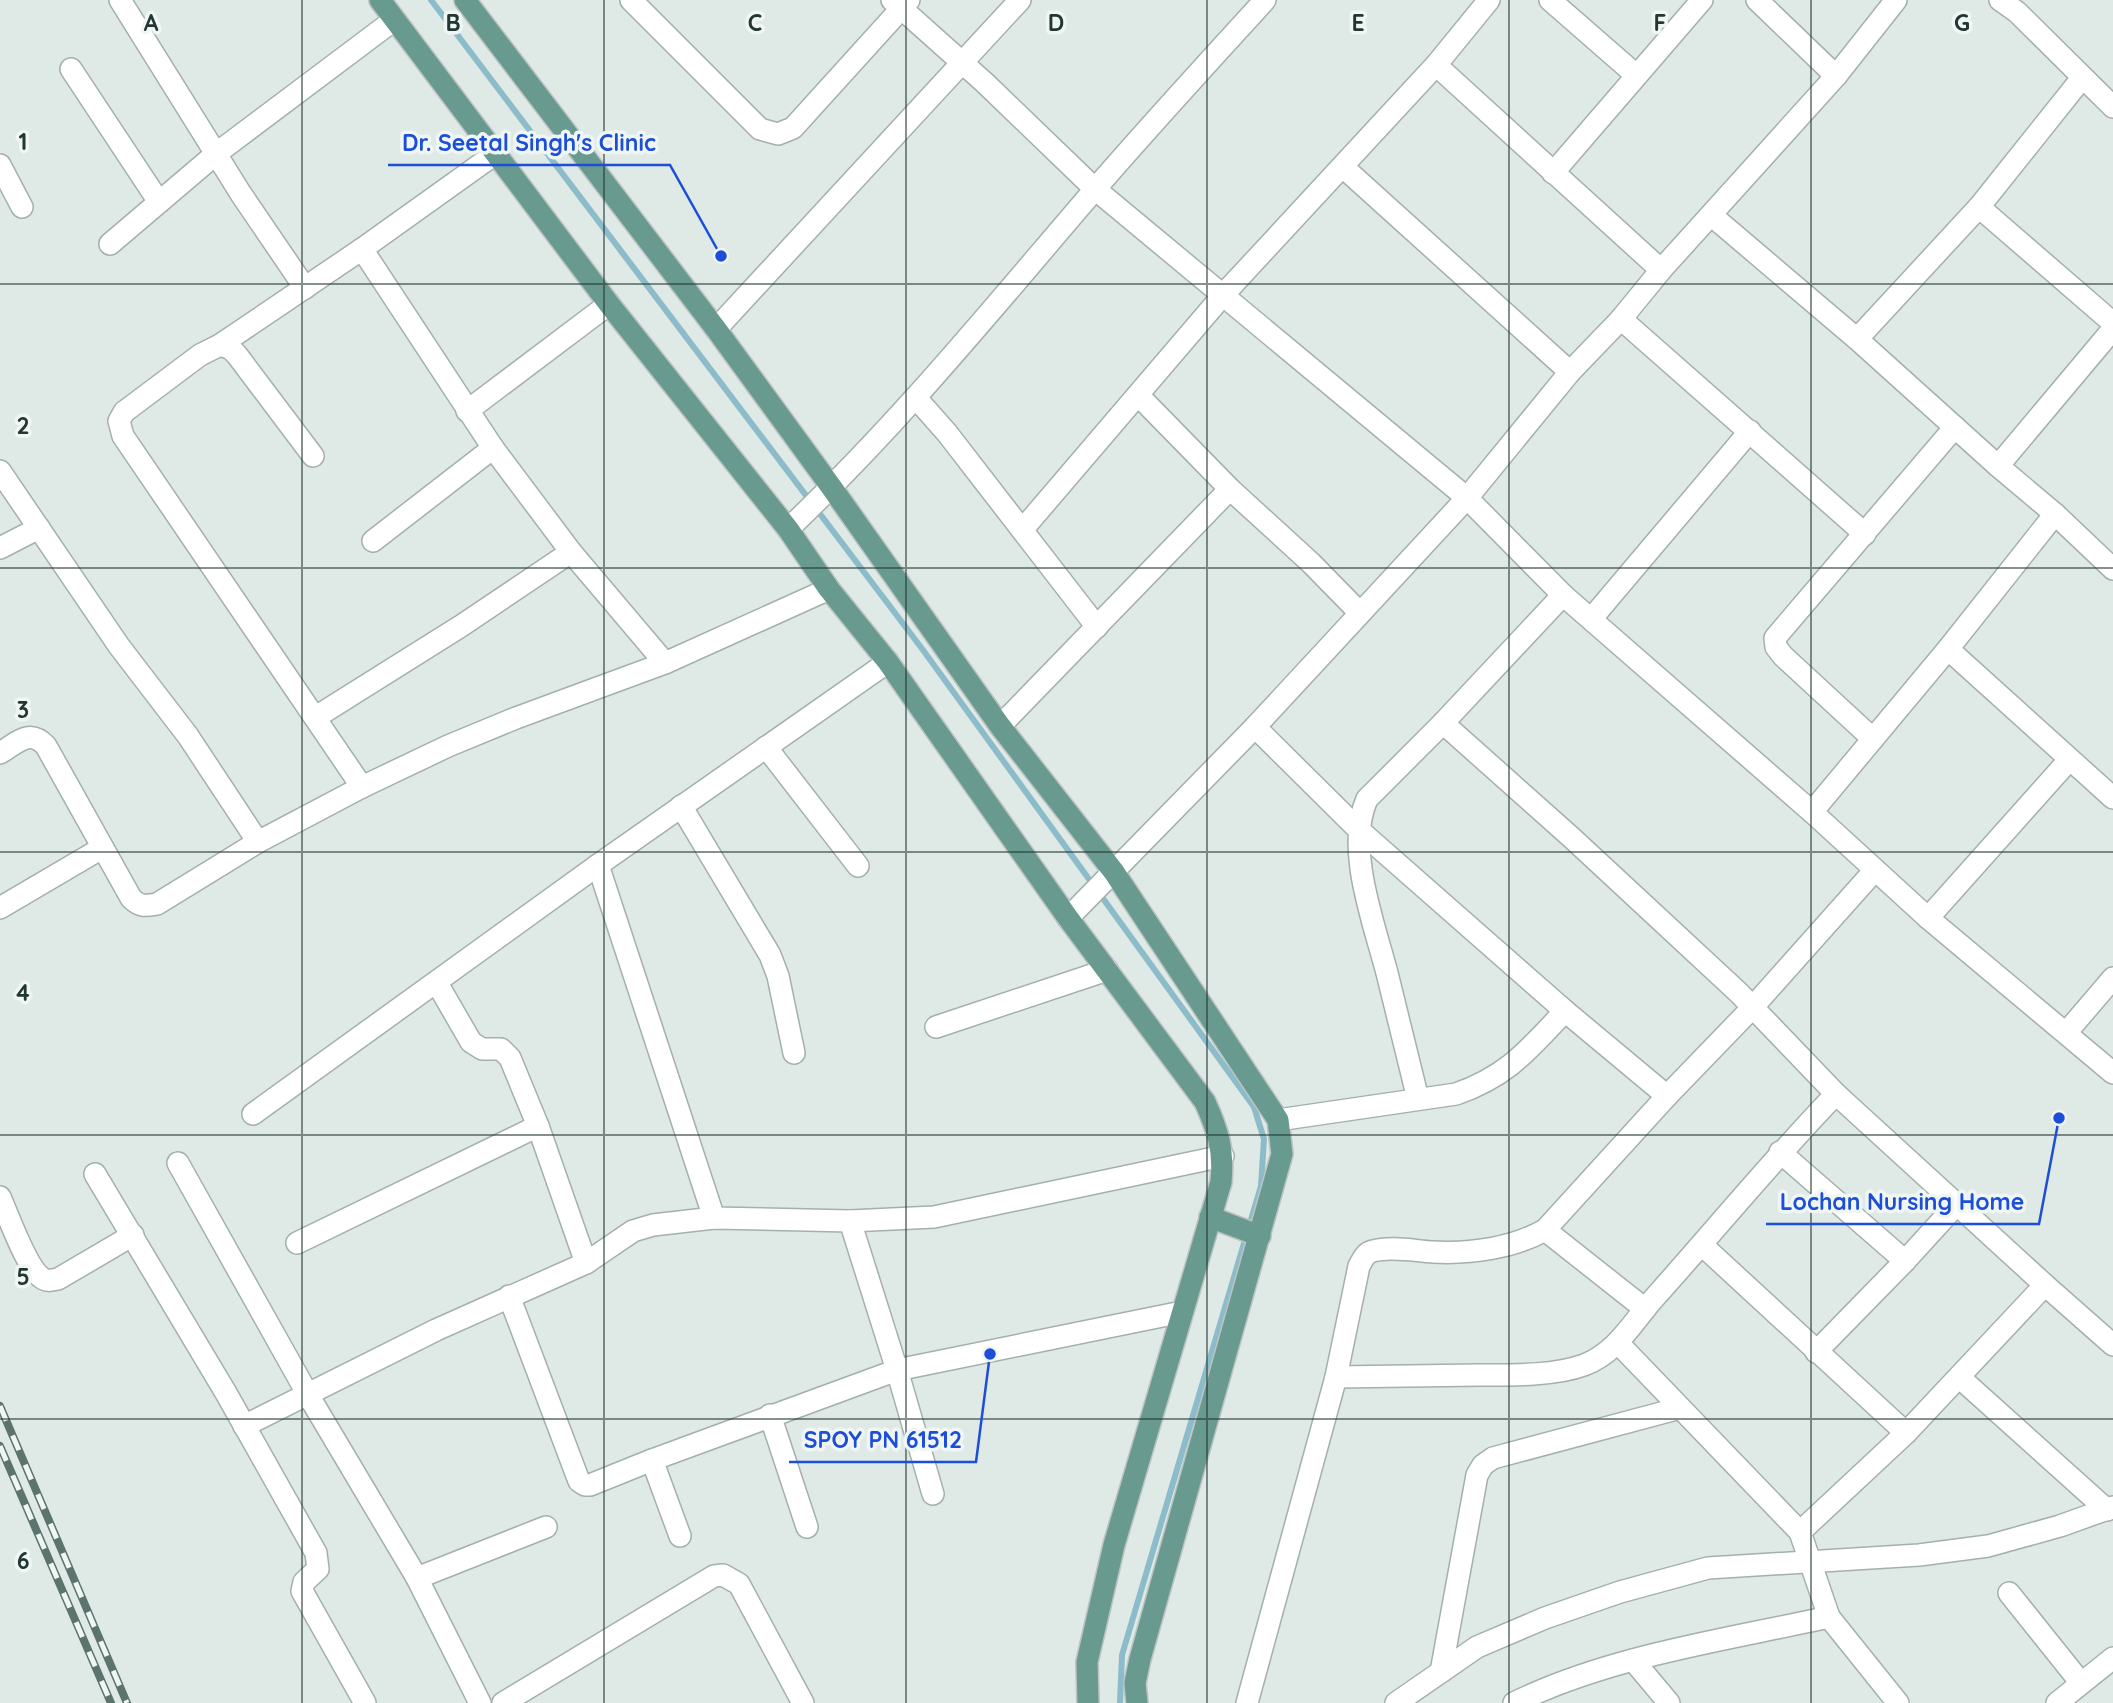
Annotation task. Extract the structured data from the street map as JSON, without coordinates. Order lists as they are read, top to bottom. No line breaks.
{"places":["Dr. Seetal Singh's Clinic","Lochan Nursing Home","SPOY PN 61512"],"grid":{"columns":["A","B","C","D","E","F","G"],"rows":["1","2","3","4","5","6"]}}
